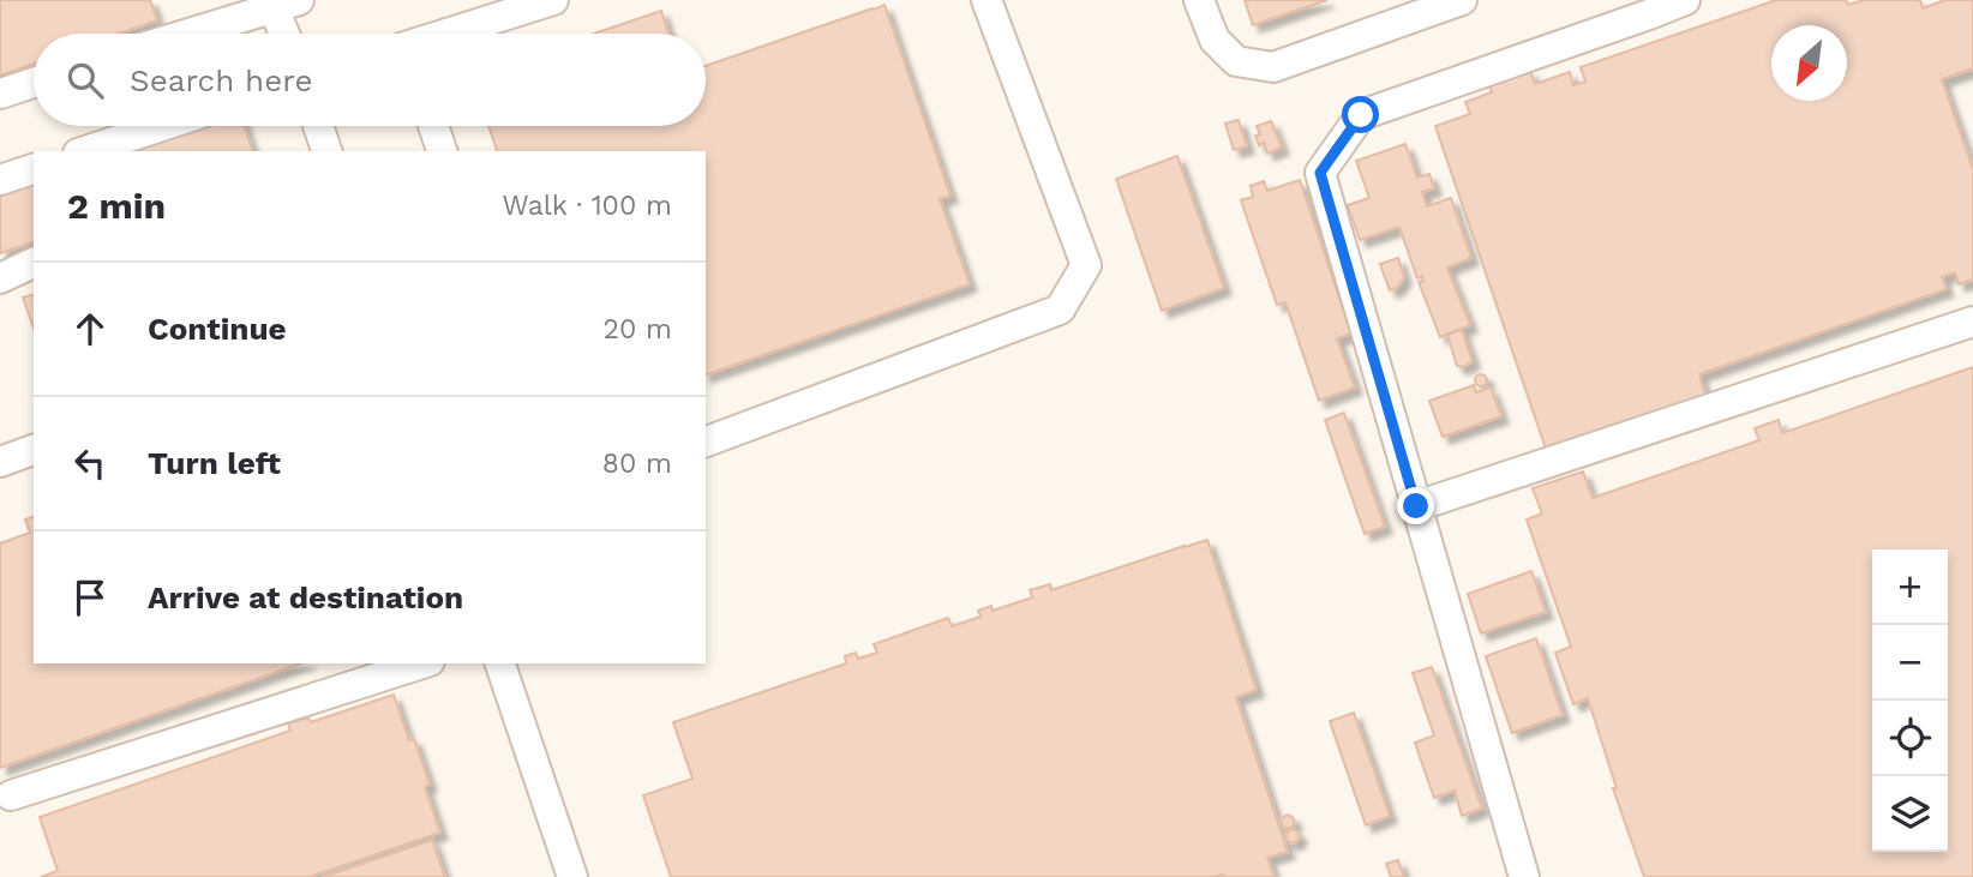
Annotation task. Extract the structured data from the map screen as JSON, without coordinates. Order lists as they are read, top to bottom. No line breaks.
{"north":"bottom left","page":{"search":"Search here","heading":["2 min","Walk · 100 m"],"list":[["Continue","20 m"],["Turn left","80 m"],"Arrive at destination"],"map_buttons":["+","−"]}}
